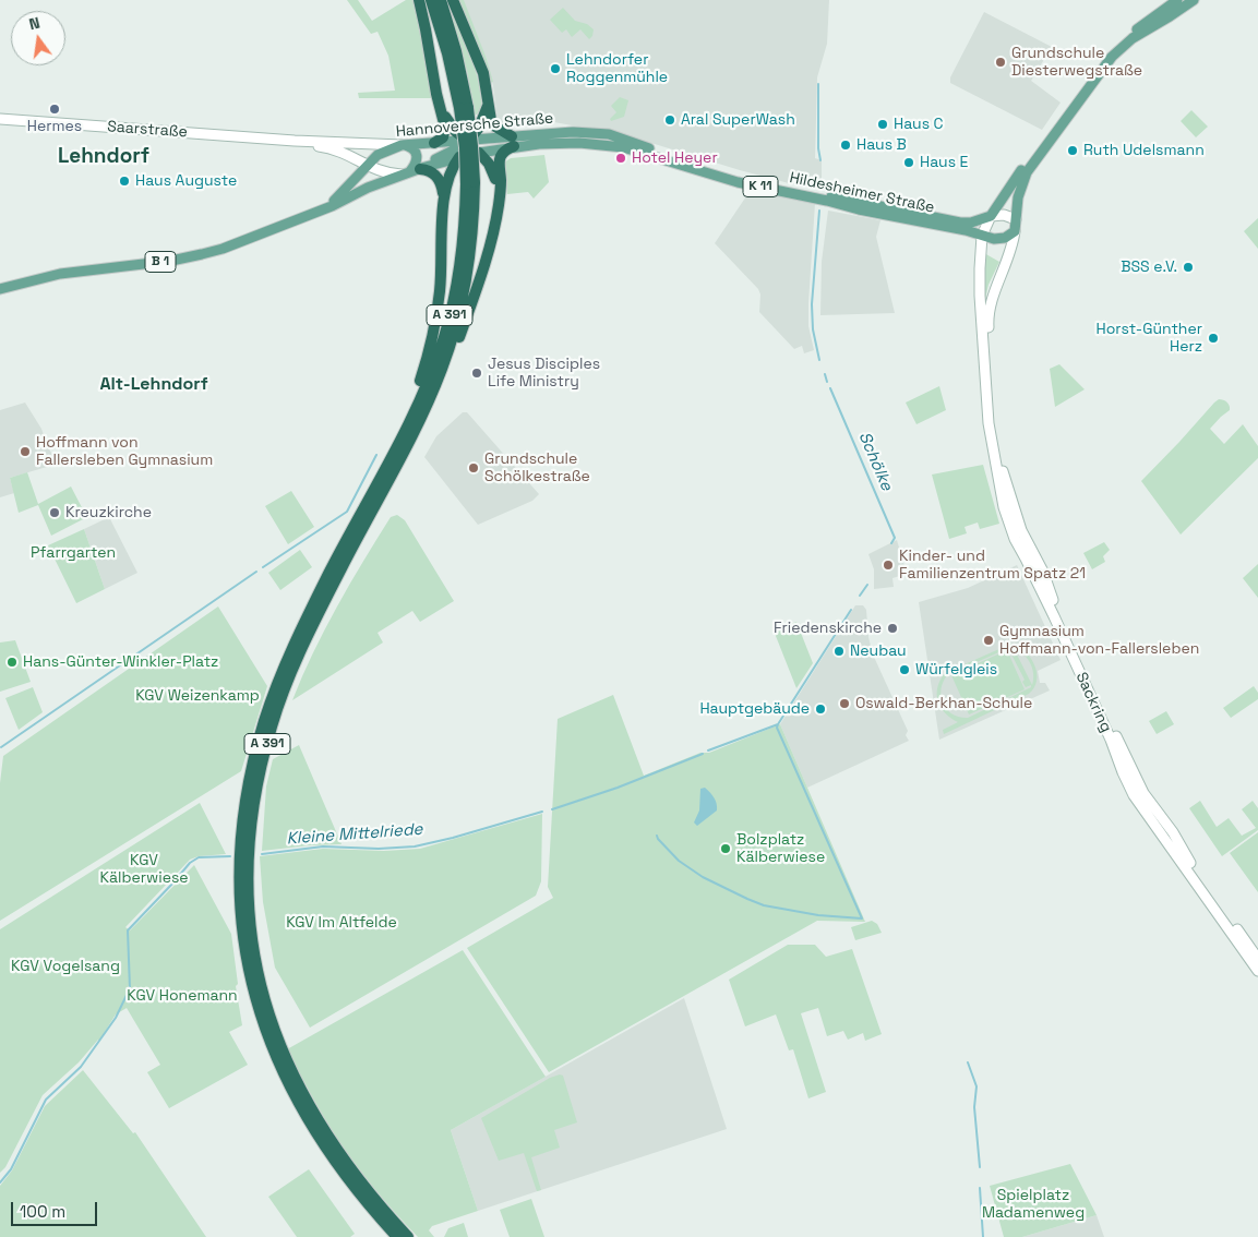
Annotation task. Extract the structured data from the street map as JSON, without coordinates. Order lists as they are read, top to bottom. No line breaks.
{"streets":{"highway":["A 391"],"main road":["Hannoversche Straße","Saarstraße","K 11","Hildesheimer Straße","B 1","Sackring"]},"crossings":[["Hannoversche Straße","Saarstraße"],["Hannoversche Straße","Hildesheimer Straße"],["K 11","Hildesheimer Straße"],["K 11","Sackring"]],"districts":["Lehndorf","Alt-Lehndorf"],"water":["Schölke","Kleine Mittelriede"],"parks":["Pfarrgarten","KGV Weizenkamp","KGV Kälberwiese","KGV Im Altfelde","KGV Vogelsang","KGV Honemann","Spielplatz Madamenweg"],"places":["Grundschule Diesterwegstraße","Lehndorfer Roggenmühle","Hermes","Aral SuperWash","Haus C","Haus B","Ruth Udelsmann","Hotel Heyer","Haus E","Haus Auguste","BSS e.V.","Horst-Günther Herz","Jesus Disciples Life Ministry","Hoffmann von Fallersleben Gymnasium","Grundschule Schölkestraße","Kreuzkirche","Kinder- und Familienzentrum Spatz 21","Friedenskirche","Gymnasium Hoffmann-von-Fallersleben","Neubau","Hans-Günter-Winkler-Platz","Würfelgleis","Oswald-Berkhan-Schule","Hauptgebäude","Bolzplatz Kälberwiese"],"scale_bar":"100 m","north":"top"}
